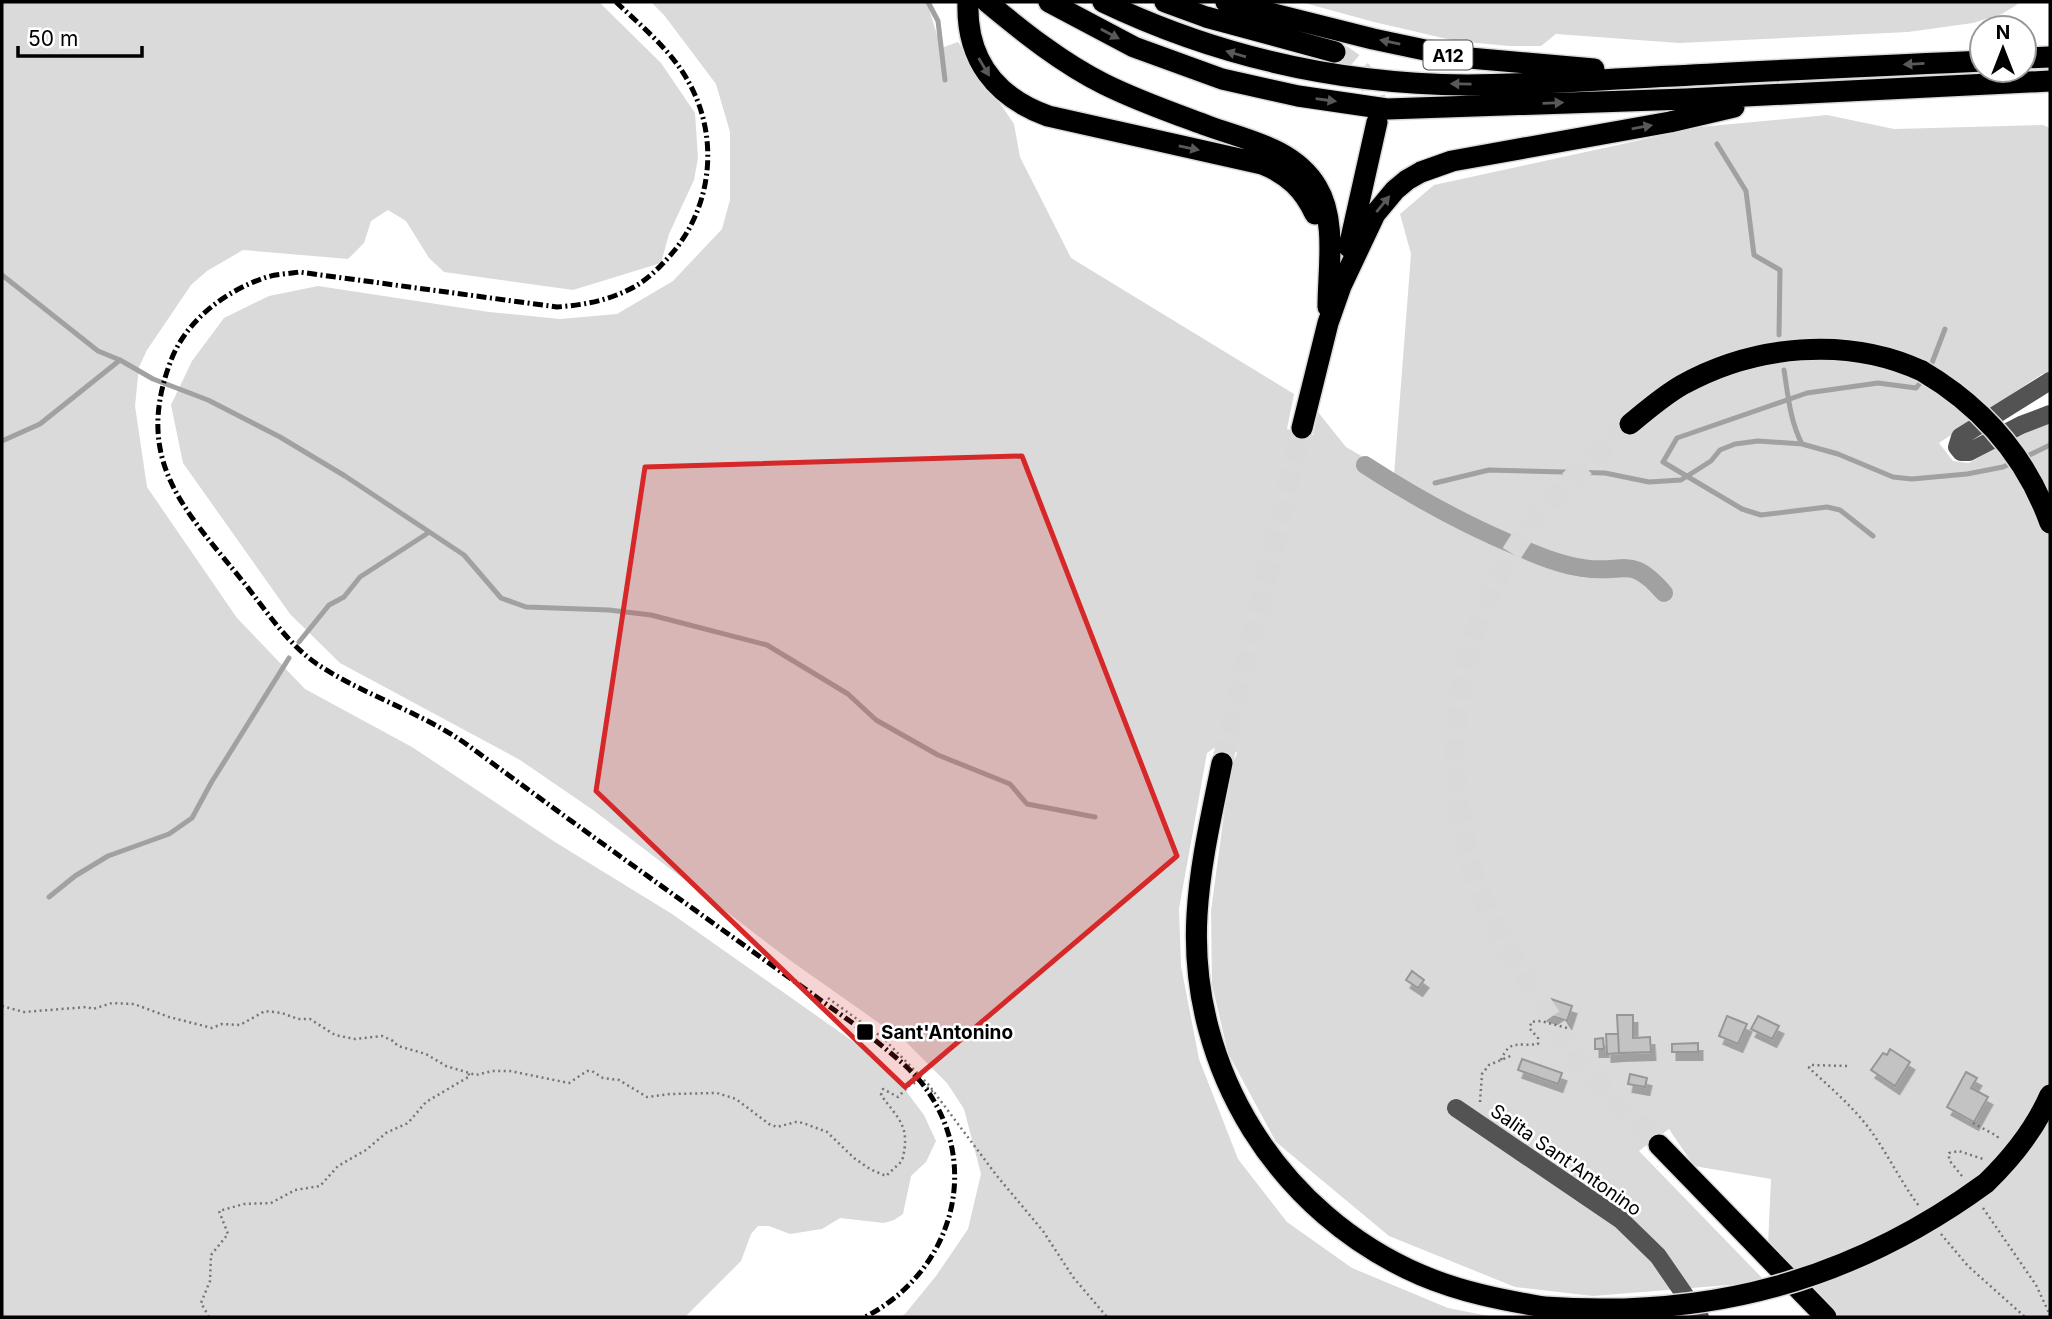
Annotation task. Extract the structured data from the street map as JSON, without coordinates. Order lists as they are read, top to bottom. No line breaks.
{"streets":{"highway":["A12"],"street":["Salita Sant'Antonino"]},"places":{"transit":["Sant'Antonino"]},"scale_bar":"50 m","north":"top"}
